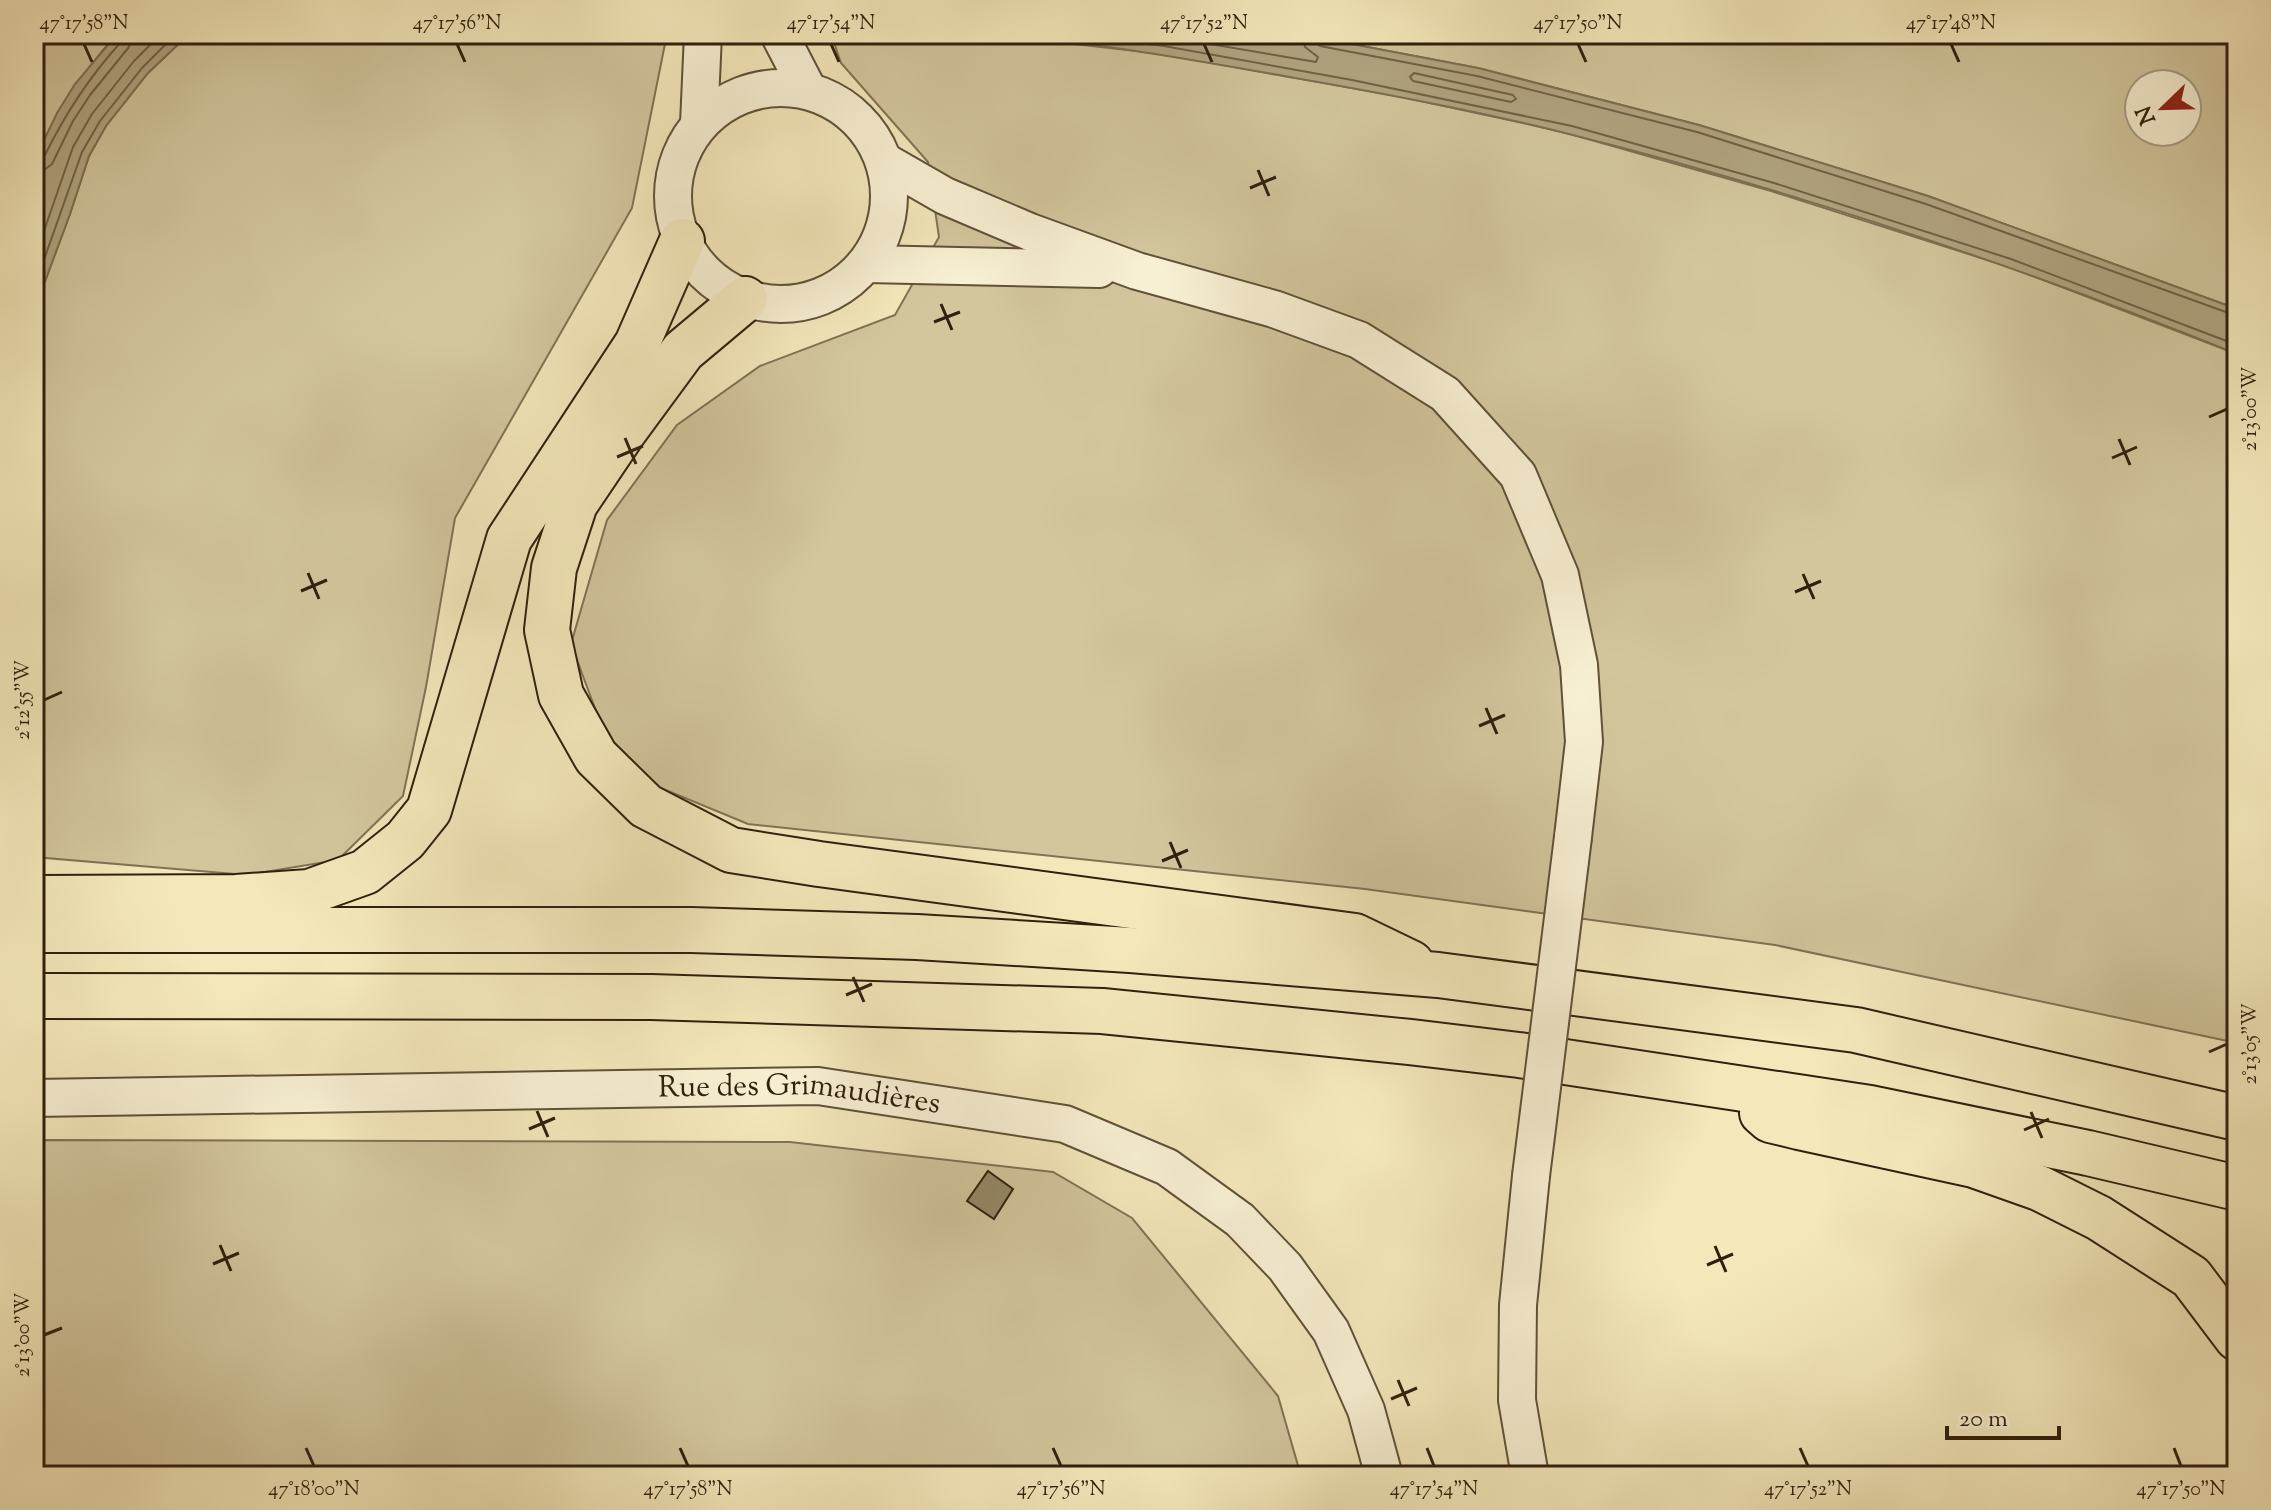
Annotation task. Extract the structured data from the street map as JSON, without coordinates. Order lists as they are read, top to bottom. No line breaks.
{"streets":{"street":["Rue des Grimaudières"]},"scale_bar":"20 m","north":"bottom left","coordinates":["47°17'58\"N","47°17'56\"N","47°17'54\"N","47°17'52\"N","47°17'50\"N","47°17'48\"N","2°13'00\"W","2°12'55\"W","2°13'05\"W","47°18'00\"N"]}
